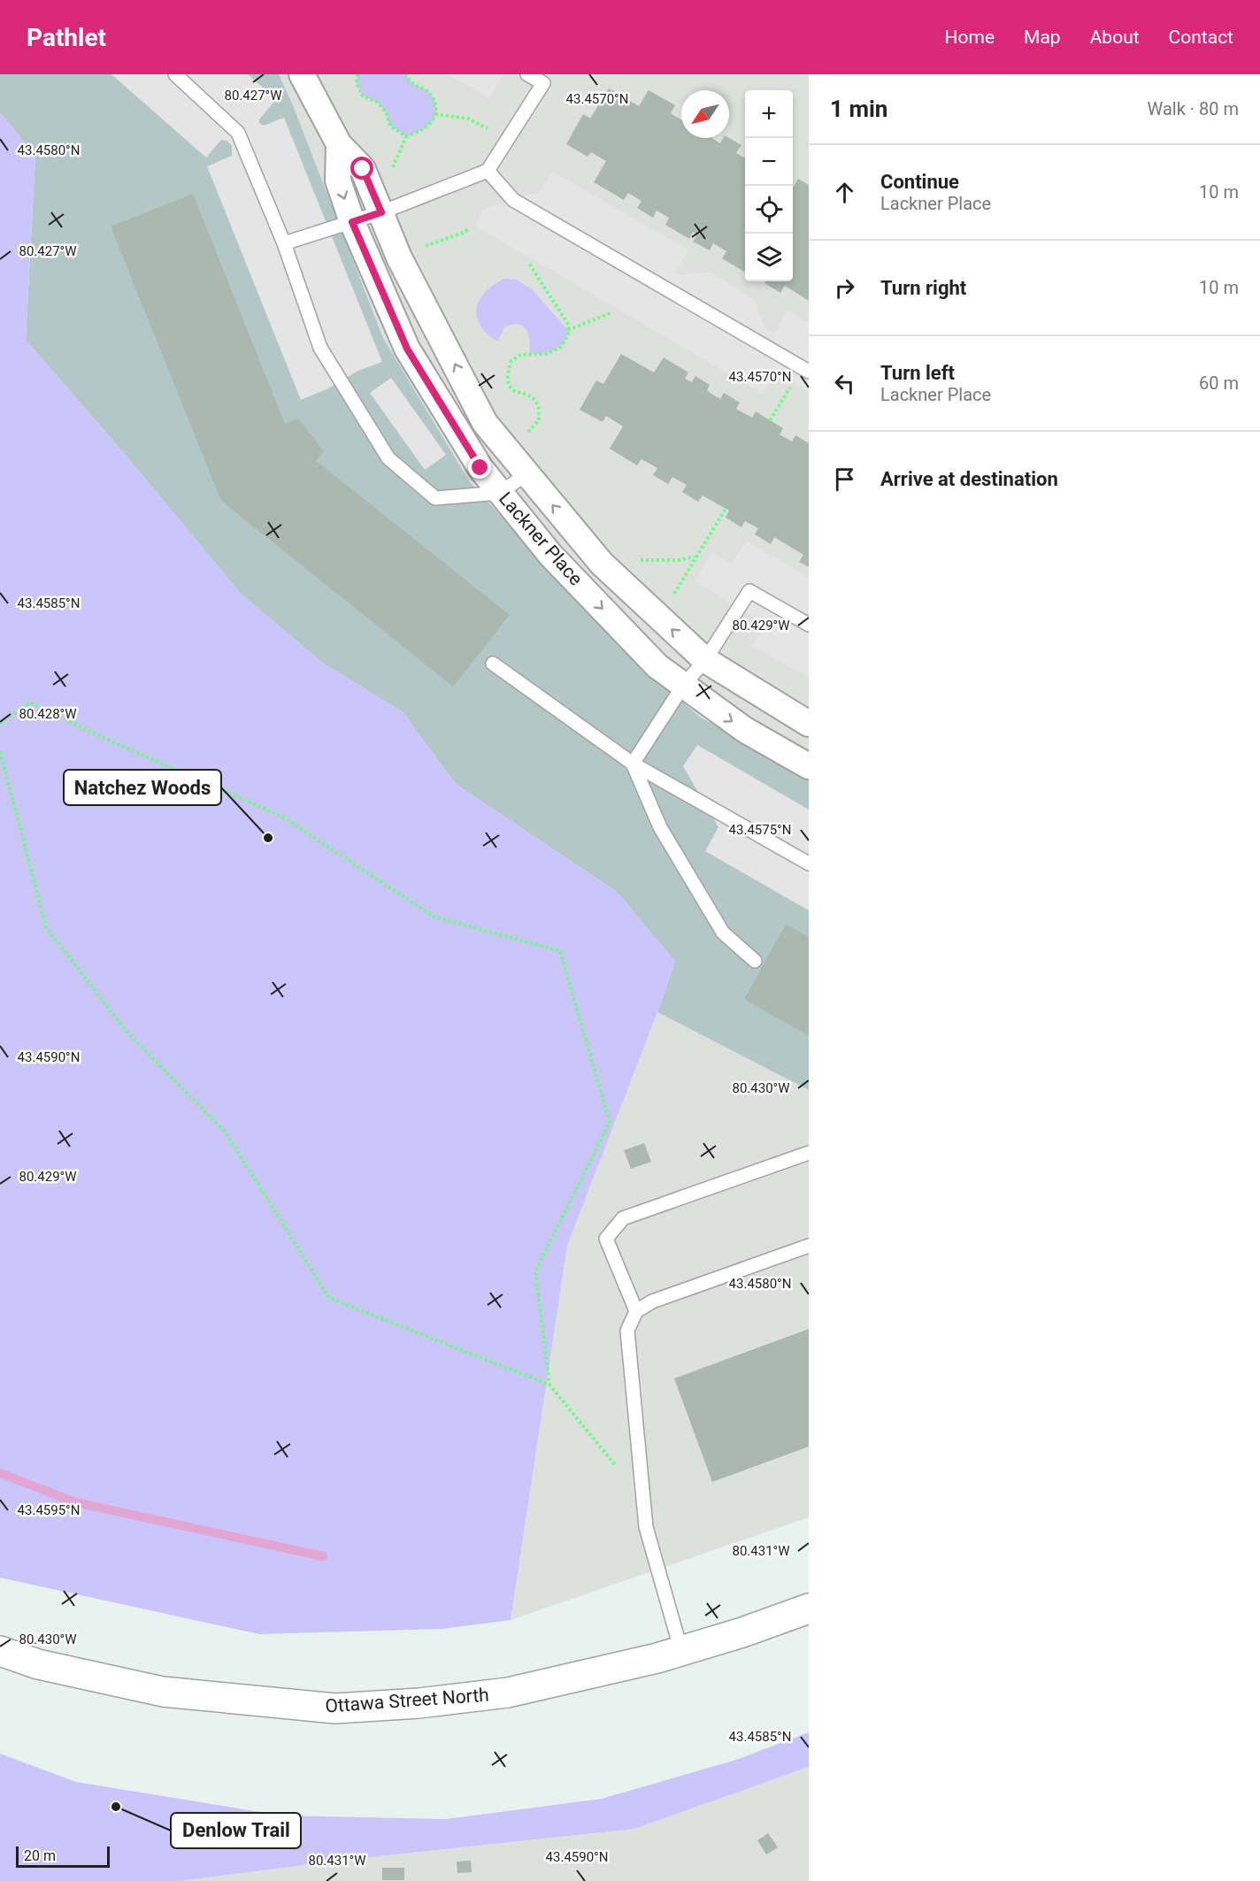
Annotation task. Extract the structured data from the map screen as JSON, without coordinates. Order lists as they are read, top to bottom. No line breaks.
{"streets":{"street":["Lackner Place","Ottawa Street North"]},"places":["Natchez Woods","Denlow Trail"],"scale_bar":"20 m","north":"bottom left","page":{"header":"Pathlet","nav":["Home","Map","About","Contact"],"heading":["1 min","Walk · 80 m"],"map_buttons":["+","−"],"list":[["Continue","Lackner Place","10 m"],["Turn right","10 m"],["Turn left","Lackner Place","60 m"],"Arrive at destination"],"scale":"20 m"},"coordinates":["80.427°W","43.4570°N","43.4580°N","43.4585°N","80.429°W","80.428°W","43.4575°N","43.4590°N","80.430°W","43.4595°N","80.431°W"]}
